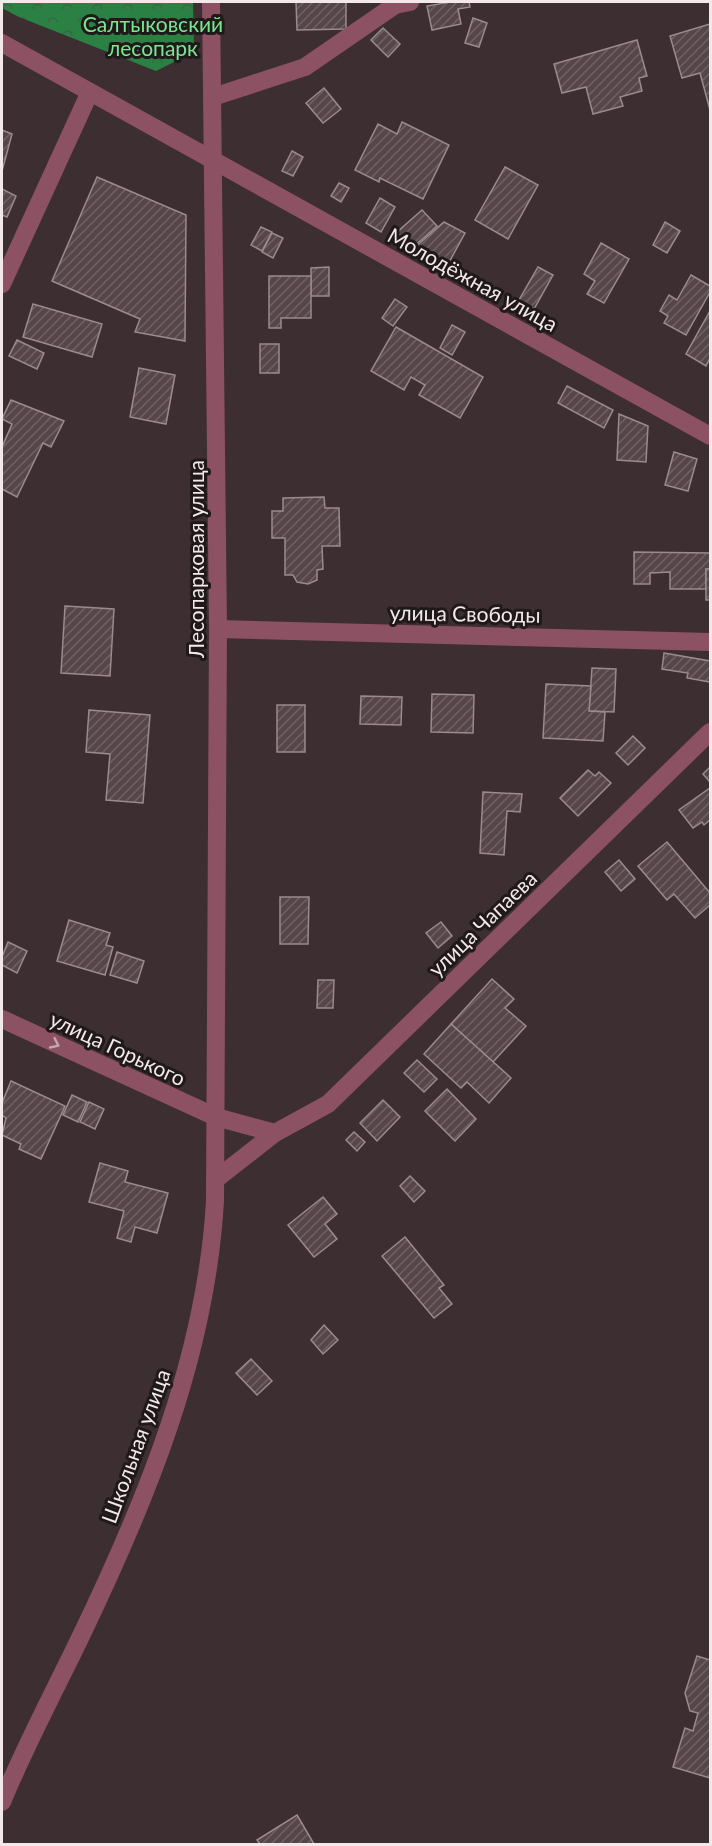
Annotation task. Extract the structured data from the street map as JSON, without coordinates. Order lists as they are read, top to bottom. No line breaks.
{"streets":{"street":["Молодёжная улица","Лесопарковая улица","улица Свободы","улица Чапаева","улица Горького","Школьная улица"]},"crossings":[["Молодёжная улица","Лесопарковая улица"],["Лесопарковая улица","улица Свободы"],["Лесопарковая улица","улица Горького"],["Лесопарковая улица","Школьная улица"],["улица Чапаева","Школьная улица"],["улица Горького","Школьная улица"]],"one_way":["улица Горького"],"parks":["Салтыковский лесопарк"]}
